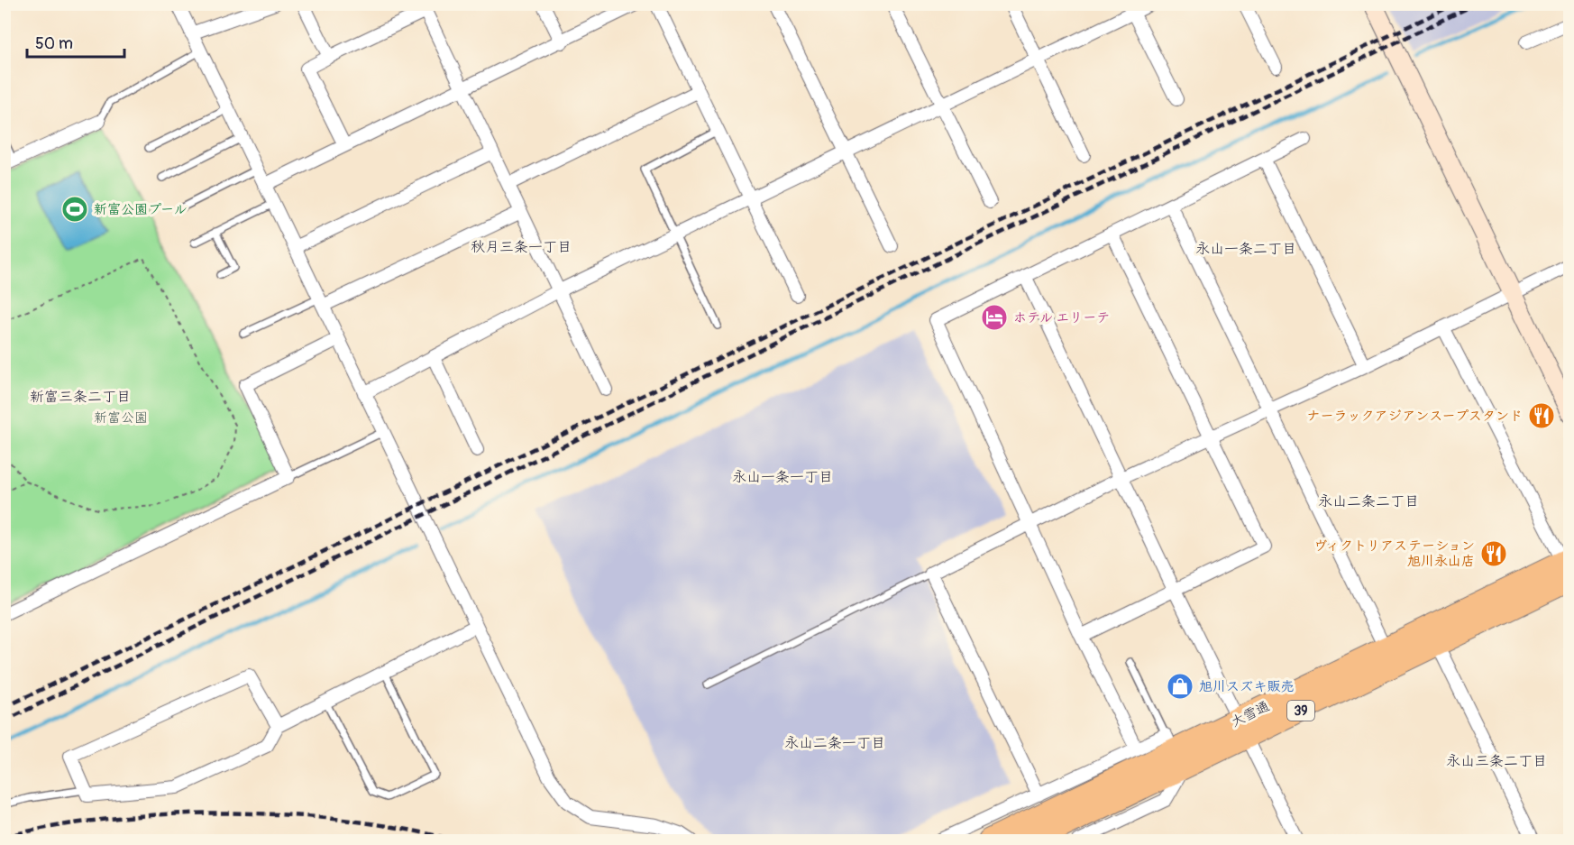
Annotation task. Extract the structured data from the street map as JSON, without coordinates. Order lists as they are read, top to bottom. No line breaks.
{"streets":{"highway":["39","大雪通"]},"districts":["秋月三条一丁目","永山一条二丁目","新富三条二丁目","永山一条一丁目","永山二条二丁目","永山二条一丁目","永山三条二丁目"],"parks":["新富公園"],"places":{"sports":["新富公園プール"],"hotel":["ホテル エリーテ"],"restaurant":["ナーラックアジアンスープスタンド","ヴィクトリアステーション 旭川永山店"],"shop":["旭川スズキ販売"]},"scale_bar":"50 m"}
